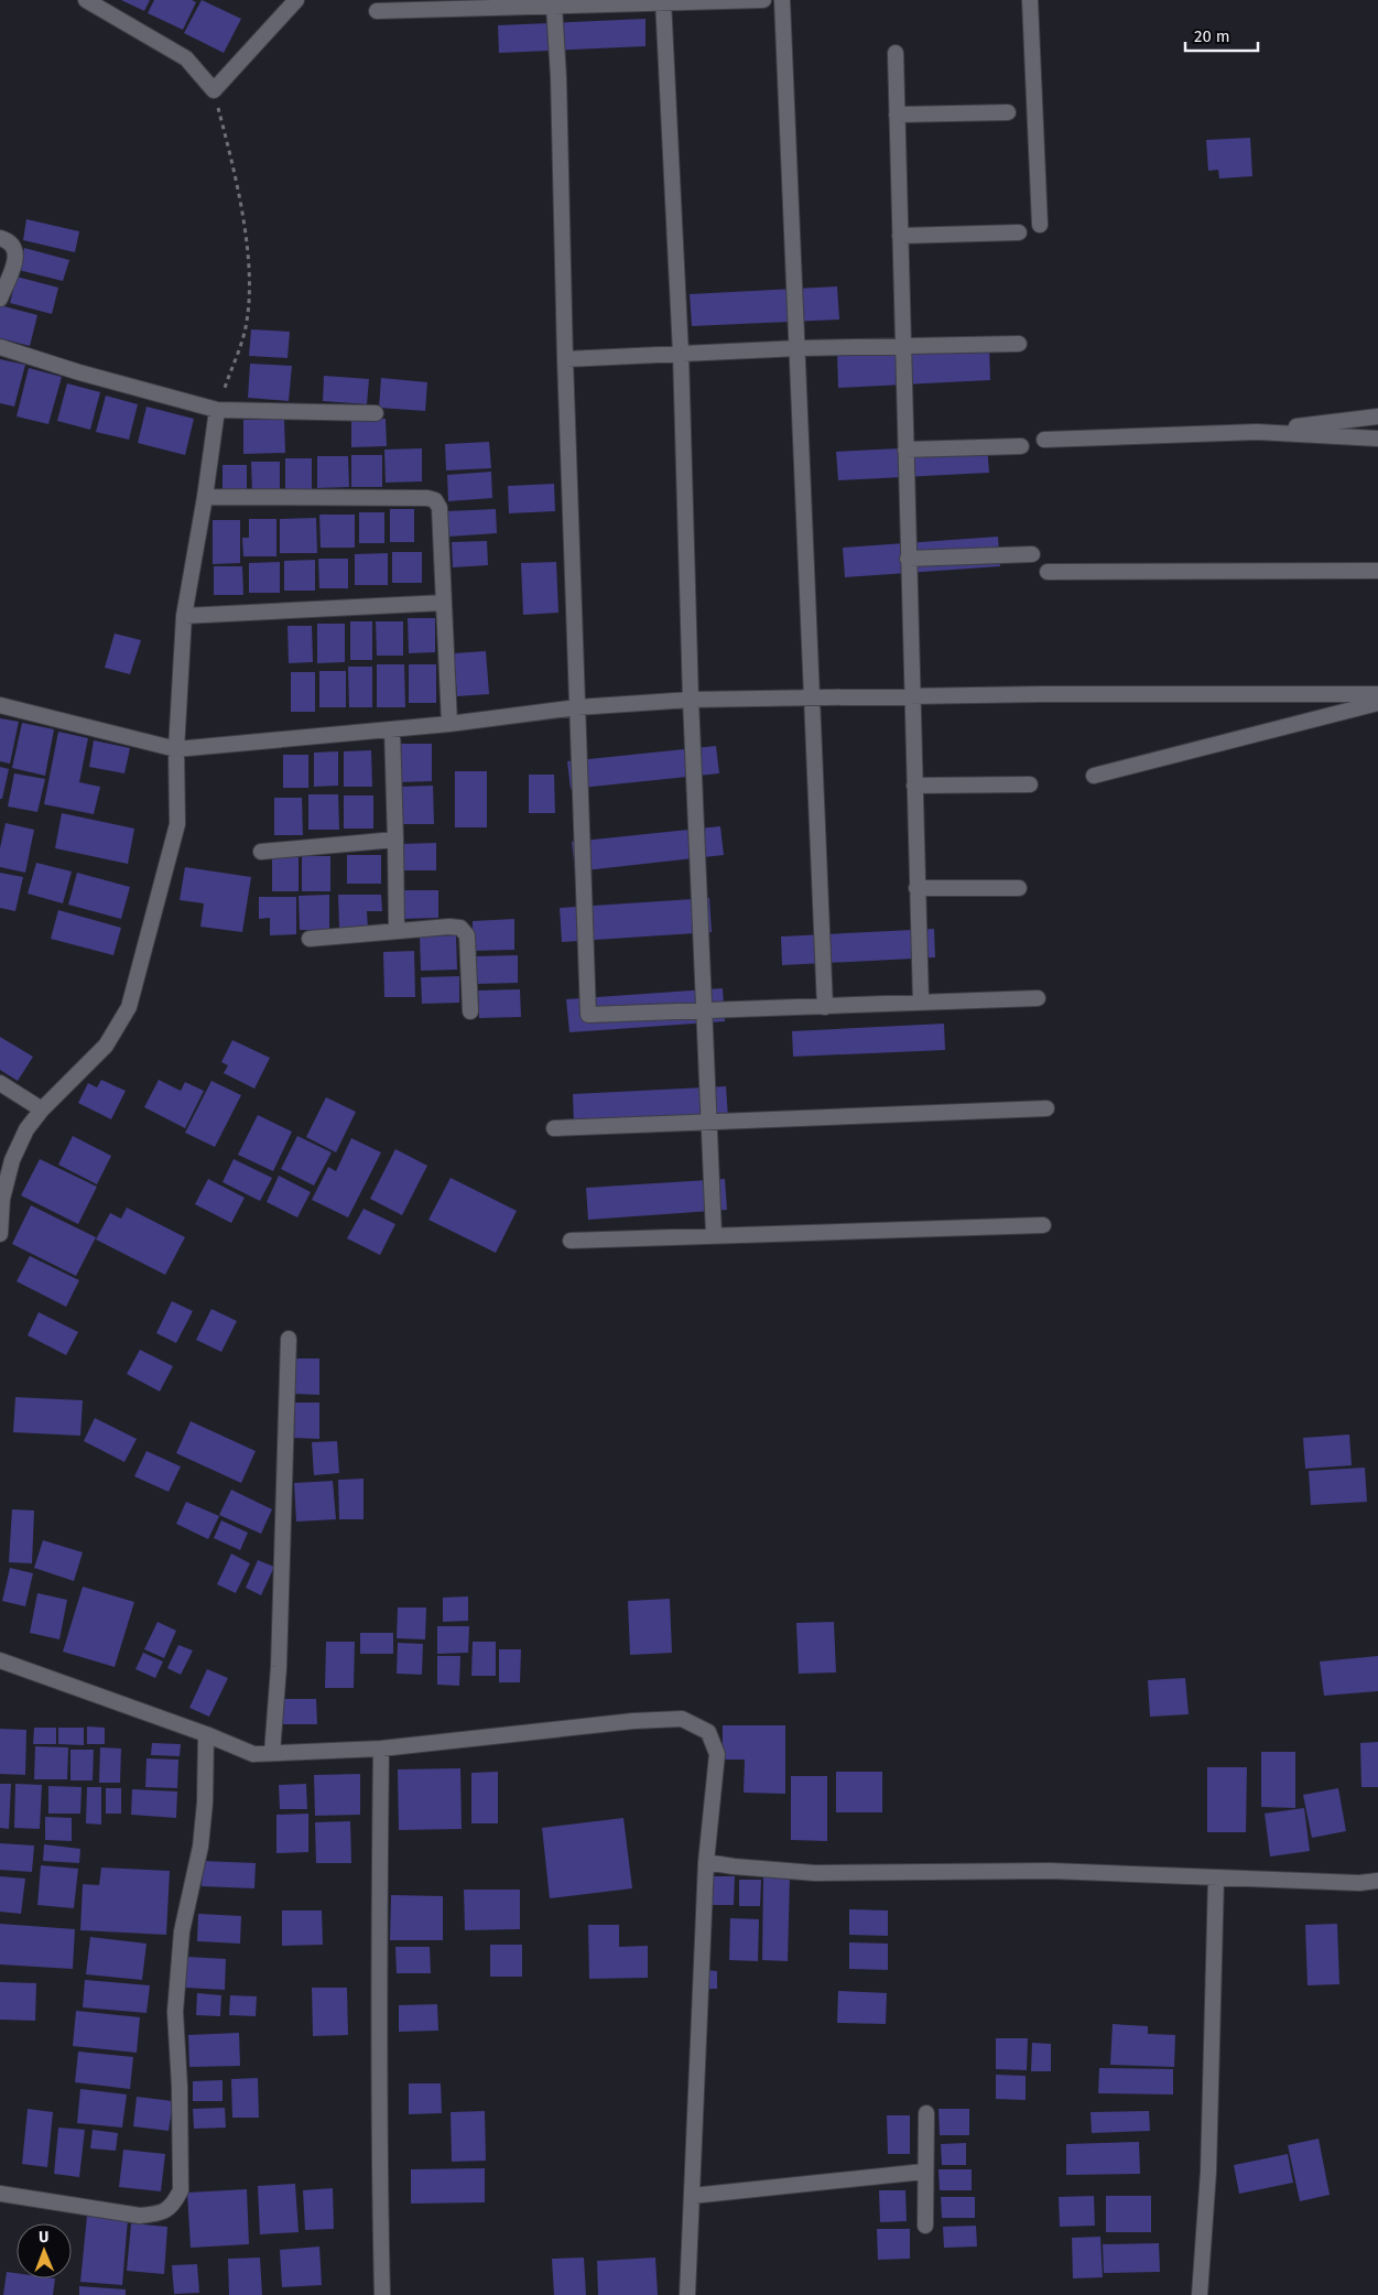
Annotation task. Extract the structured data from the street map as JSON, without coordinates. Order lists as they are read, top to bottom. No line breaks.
{"scale_bar":"20 m","north":"top"}
